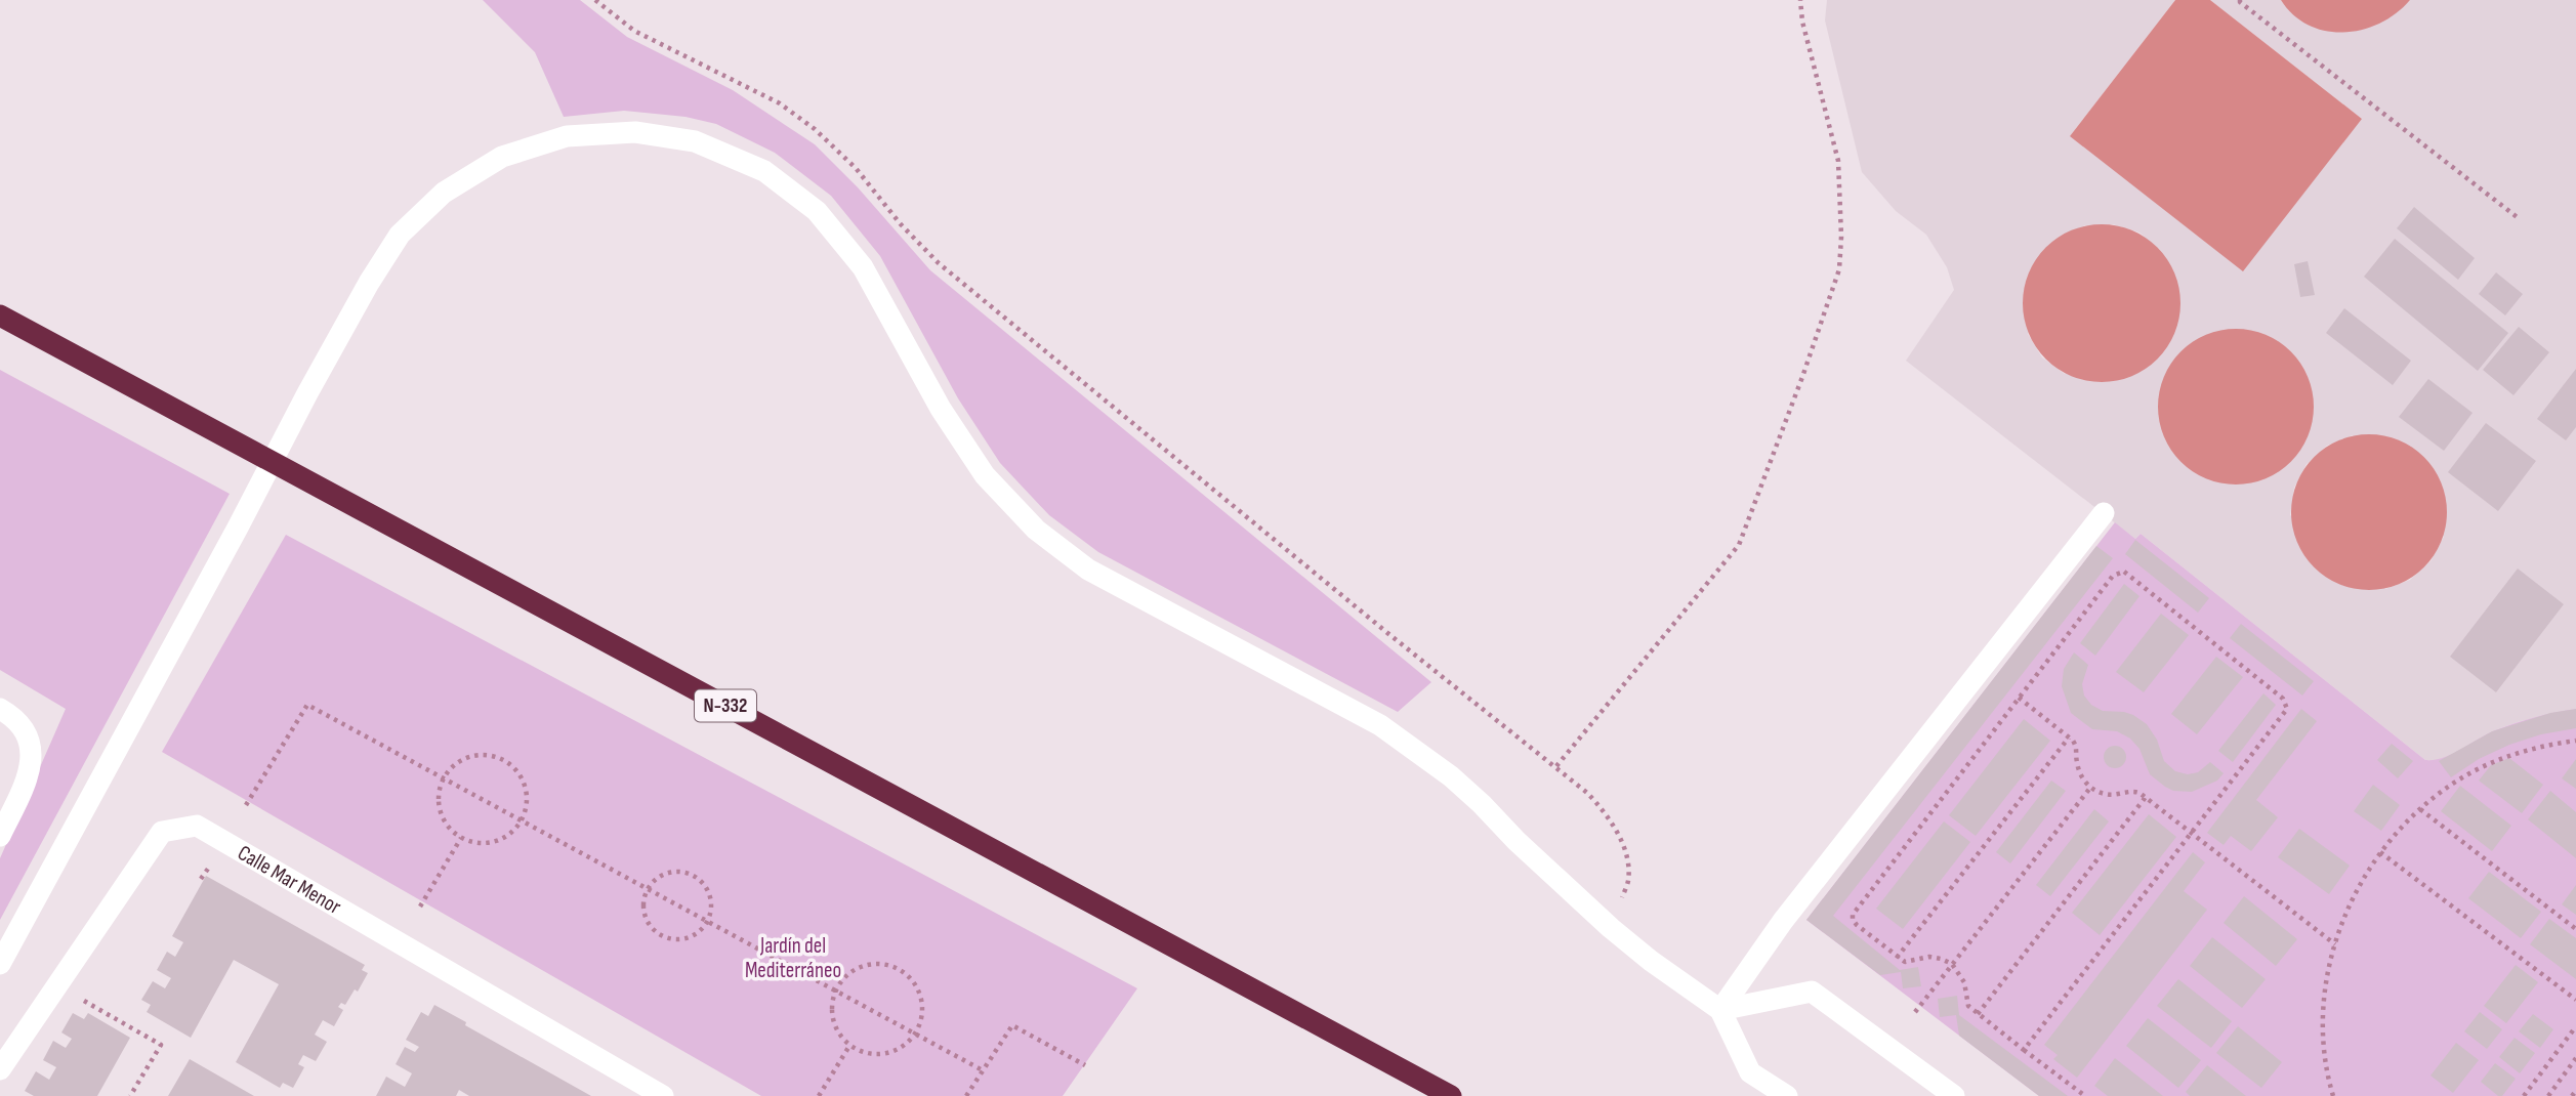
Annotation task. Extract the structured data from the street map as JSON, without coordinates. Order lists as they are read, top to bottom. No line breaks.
{"streets":{"highway":["N-332"],"street":["Calle Mar Menor"]},"parks":["Jardín del Mediterráneo"]}
